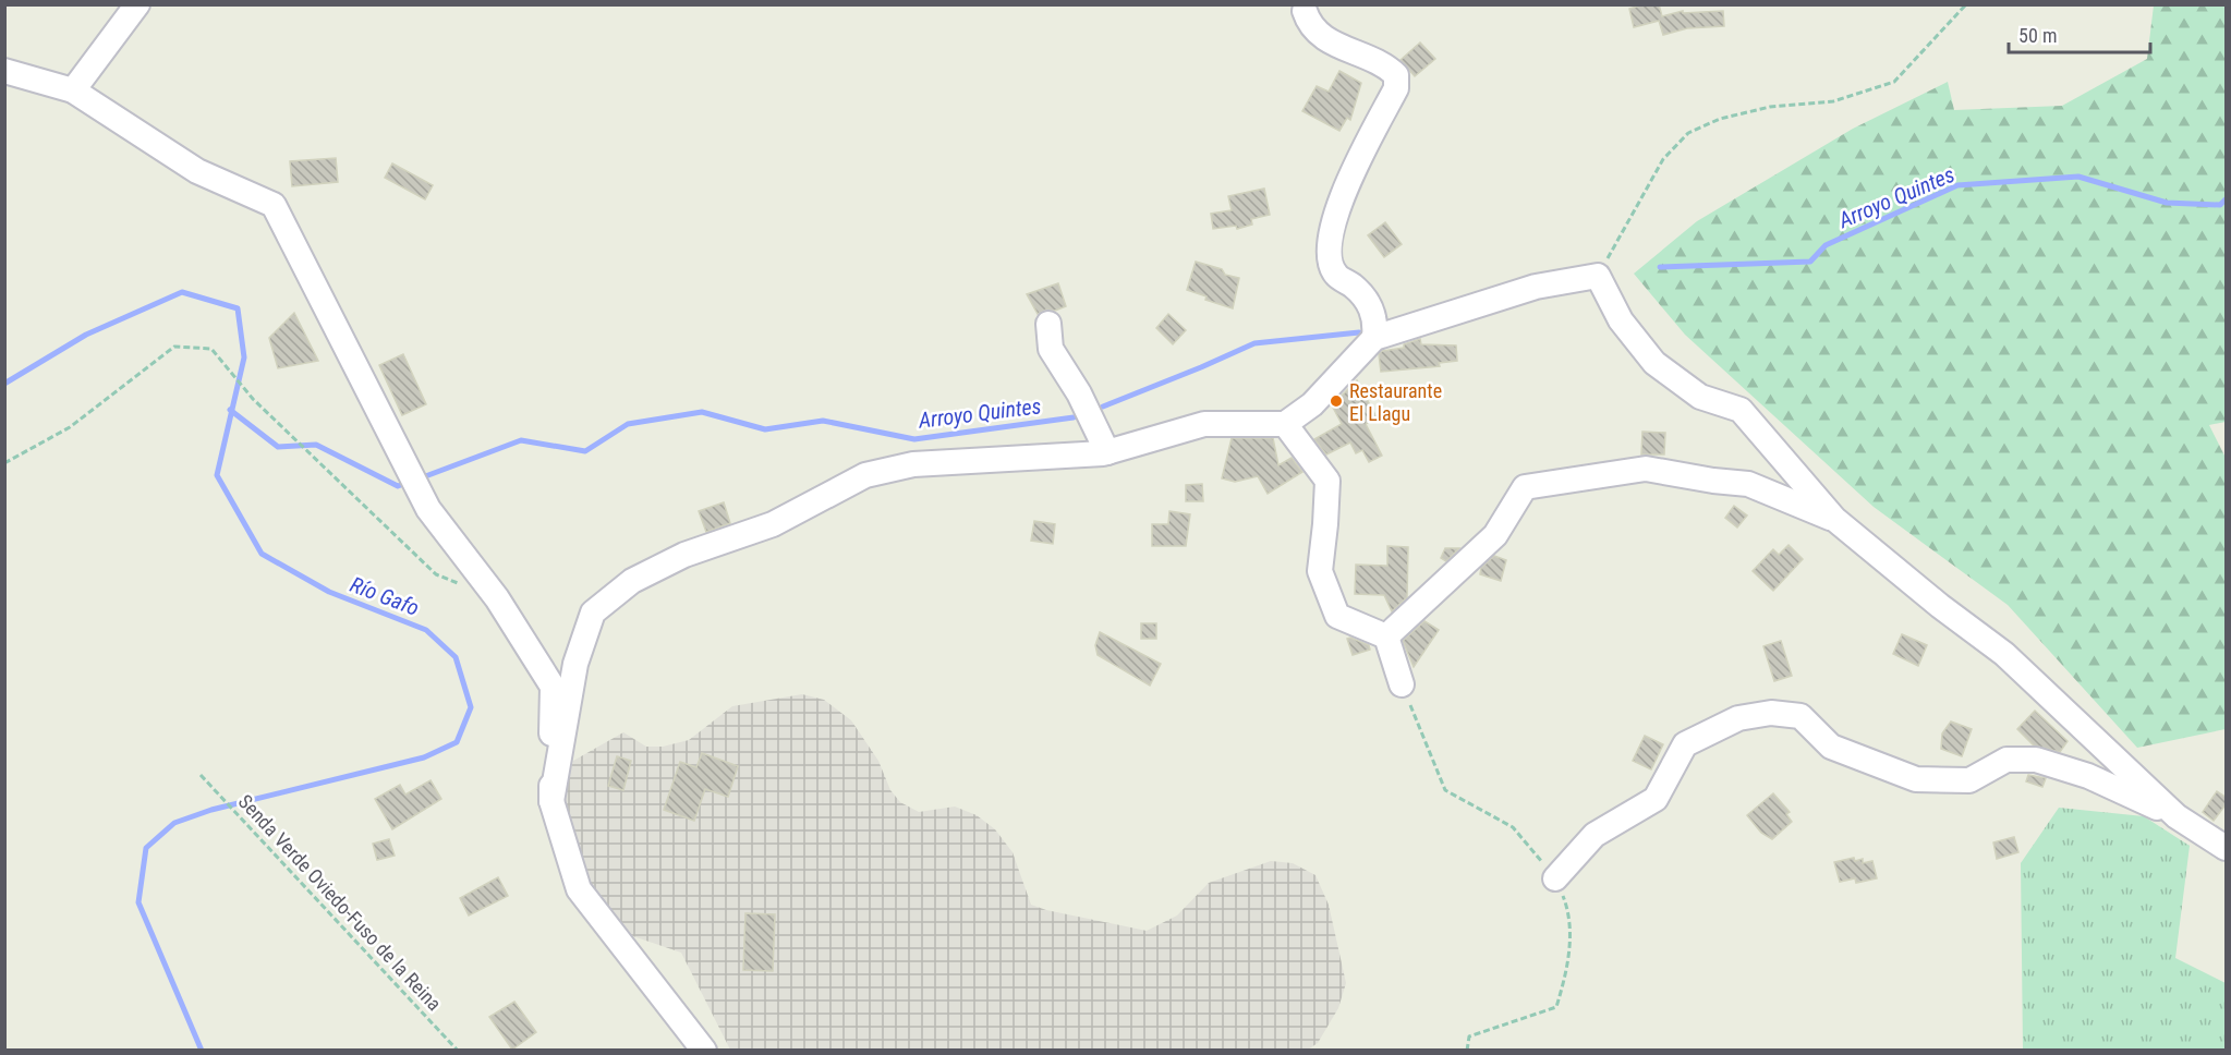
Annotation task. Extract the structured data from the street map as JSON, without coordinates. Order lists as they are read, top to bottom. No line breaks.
{"streets":{"path":["Senda Verde Oviedo-Fuso de la Reina"]},"water":["Arroyo Quintes","Río Gafo"],"places":["Restaurante El Llagu"],"scale_bar":"50 m"}
